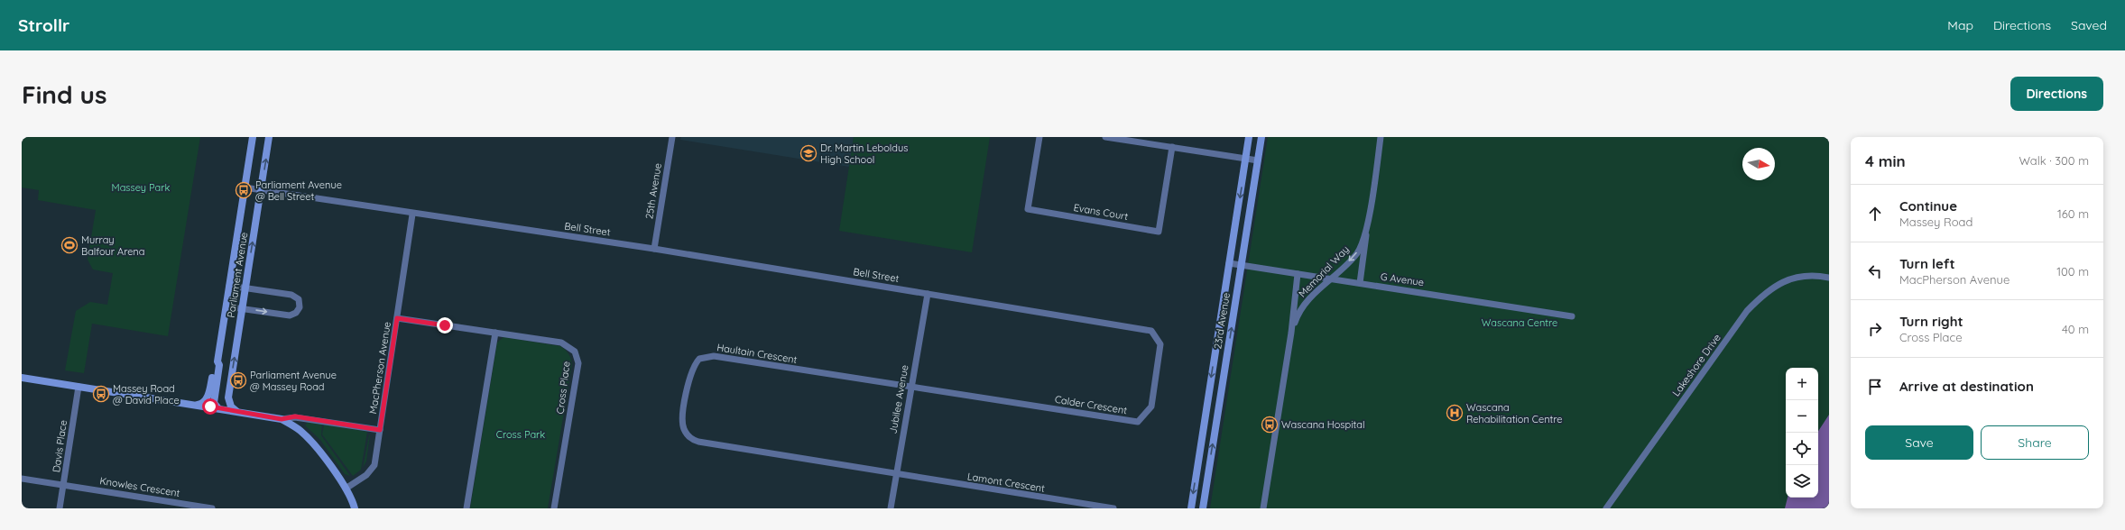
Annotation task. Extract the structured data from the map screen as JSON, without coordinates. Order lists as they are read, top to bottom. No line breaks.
{"streets":{"street":["25th Avenue","Evans Court","Bell Street","Memorial Way","Parliament Avenue","G Avenue","23rd Avenue","Haultain Crescent","Lakeshore Drive","MacPherson Avenue","Cross Place","Jubilee Avenue","Calder Crescent","Davis Place","Lamont Crescent","Knowles Crescent"]},"crossings":[["25th Avenue","Bell Street"],["Bell Street","Parliament Avenue"],["Bell Street","MacPherson Avenue"],["Bell Street","Jubilee Avenue"],["Bell Street","Calder Crescent"],["Memorial Way","G Avenue"],["G Avenue","23rd Avenue"],["Haultain Crescent","Jubilee Avenue"],["Haultain Crescent","Calder Crescent"],["Haultain Crescent","Lamont Crescent"],["MacPherson Avenue","Cross Place"],["Jubilee Avenue","Calder Crescent"],["Jubilee Avenue","Lamont Crescent"],["Davis Place","Knowles Crescent"]],"parks":["Massey Park","Wascana Centre","Cross Park"],"places":{"school or university":["Dr. Martin Leboldus High School"],"bus stop":["Parliament Avenue @ Bell Street","Parliament Avenue @ Massey Road","Massey Road @ David Place","Wascana Hospital"],"sports":["Murray Balfour Arena"],"hospital":["Wascana Rehabilitation Centre"]},"north":"right","page":{"header":"Strollr","nav":["Map","Directions","Saved"],"buttons":["Directions",["Save","Share"]],"title":"Find us","heading":["4 min","Walk · 300 m"],"list":[["Continue","Massey Road","160 m"],["Turn left","MacPherson Avenue","100 m"],["Turn right","Cross Place","40 m"],"Arrive at destination"],"map_buttons":["+","−"]}}
